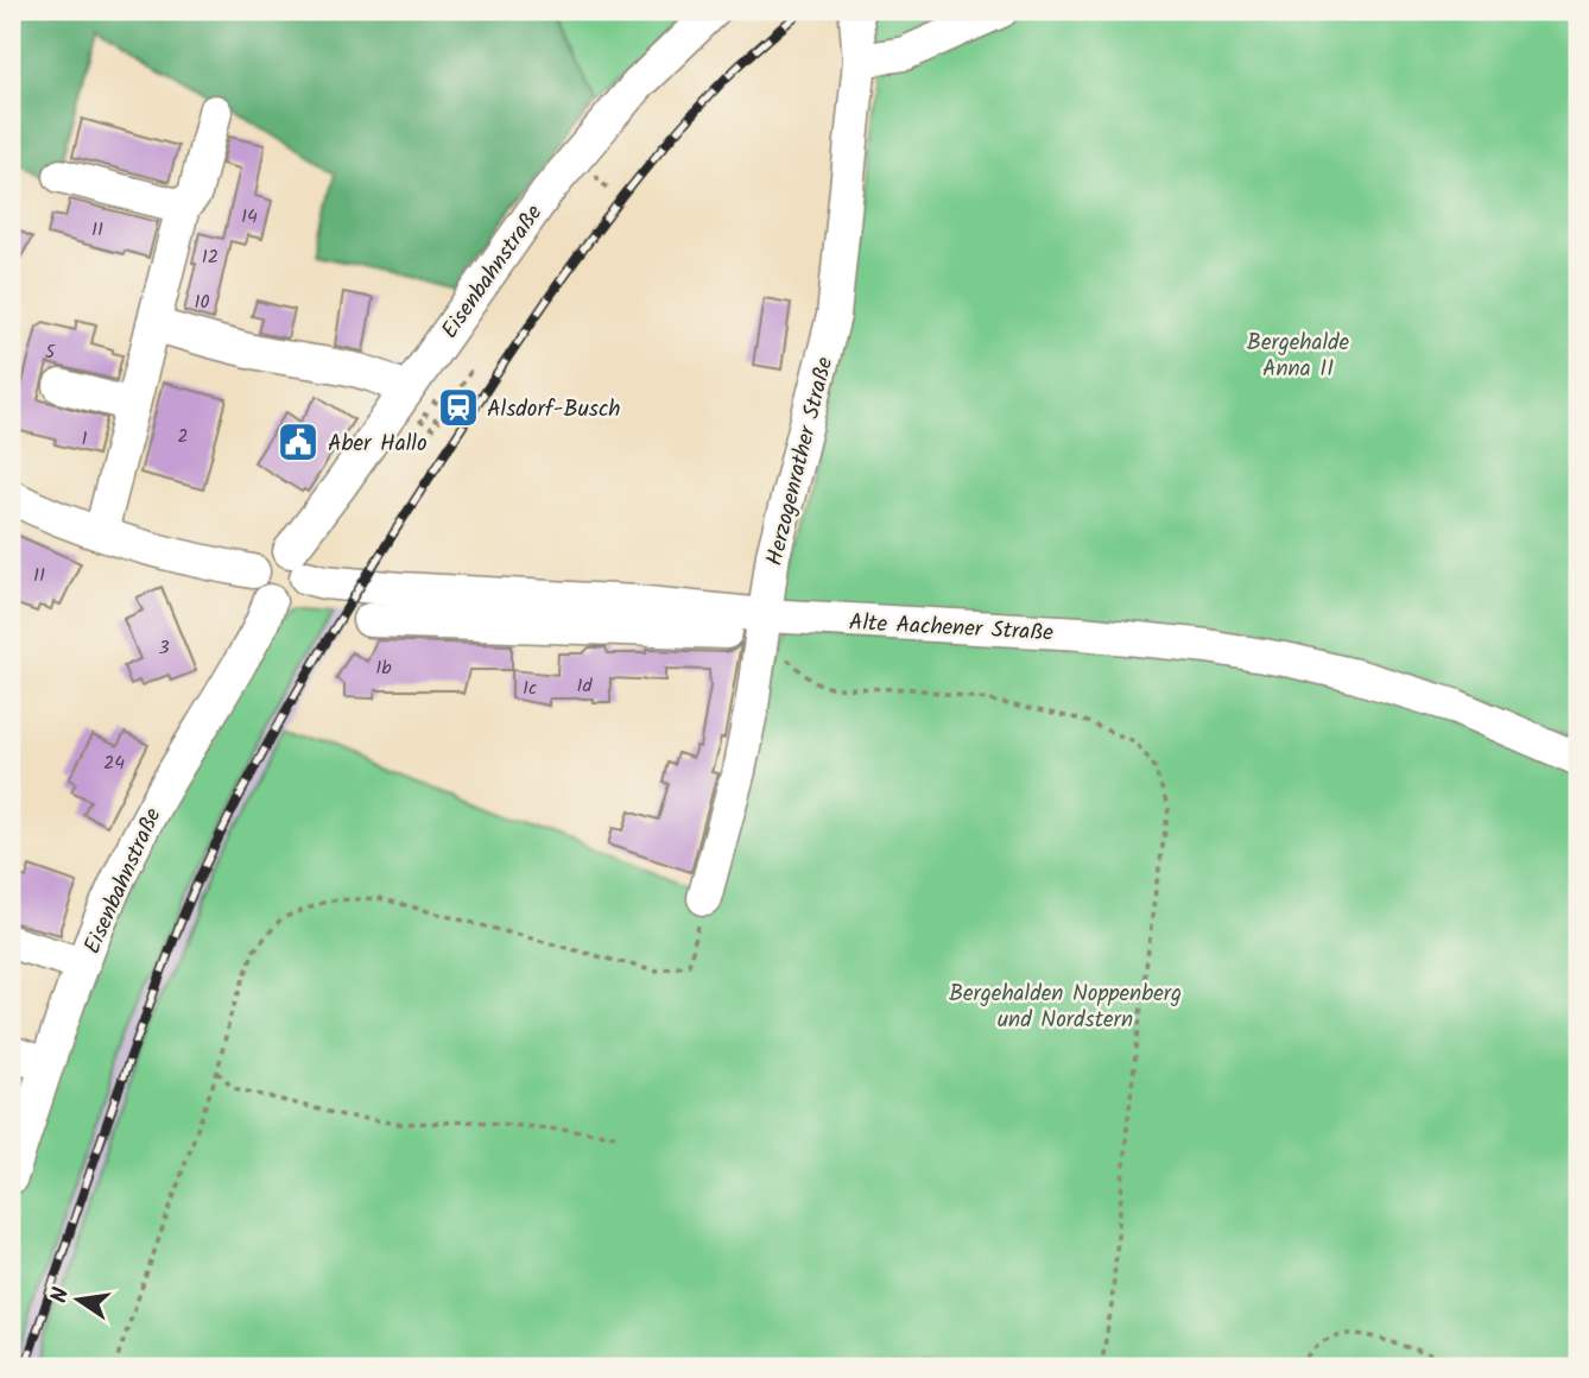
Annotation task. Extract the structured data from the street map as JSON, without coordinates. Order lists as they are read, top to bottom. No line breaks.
{"streets":{"street":["Eisenbahnstraße","Herzogenrather Straße","Alte Aachener Straße"]},"crossings":[["Eisenbahnstraße","Alte Aachener Straße"],["Herzogenrather Straße","Alte Aachener Straße"]],"parks":["Bergehalde Anna II","Bergehalden Noppenberg und Nordstern"],"places":{"station":["Alsdorf-Busch"],"public building":["Aber Hallo"]},"house_numbers":["14","11","12","10","5","2","1","11","3","1b","1d","1c","24"],"north":"left"}
